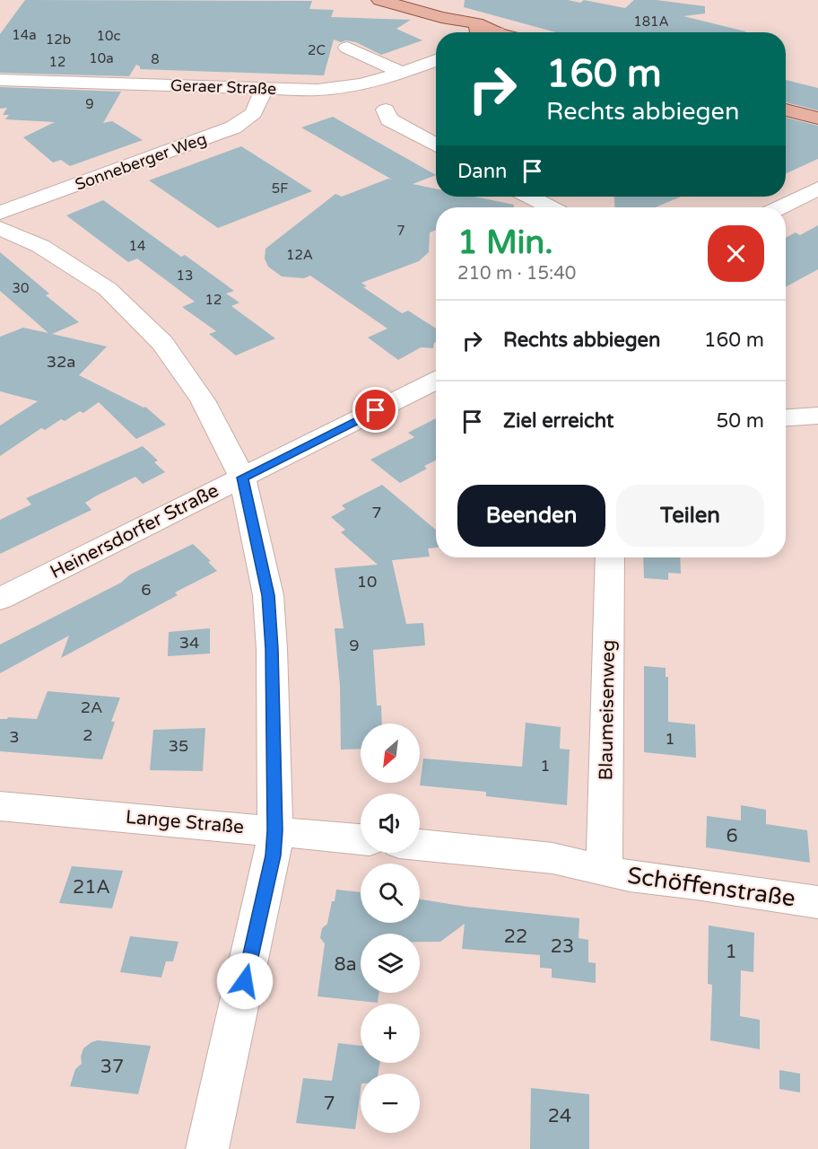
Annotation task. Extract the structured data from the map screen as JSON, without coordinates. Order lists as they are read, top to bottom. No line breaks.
{"streets":{"street":["Geraer Straße","Sonneberger Weg","Heinersdorfer Straße","Blaumeisenweg","Lange Straße","Schöffenstraße"]},"crossings":[["Geraer Straße","Sonneberger Weg"],["Blaumeisenweg","Schöffenstraße"]],"house_numbers":["181A","14a","10c","12b","2C","10a","8","12","9","5F","7","14","12A","13","30","12","32a","7","10","6","34","9","2A","2","3","1","35","1","6","21A","22","23","1","8a","37","7","24"],"north":"bottom left","page":{"turn":["160 m","Rechts abbiegen"],"then":"Dann","heading":["1 Min.","210 m · 15:40"],"list":[{"name":"Rechts abbiegen","value":"160 m"},{"name":"Ziel erreicht","value":"50 m"}],"buttons":["Beenden","Teilen"],"map_buttons":["+","−"]}}
